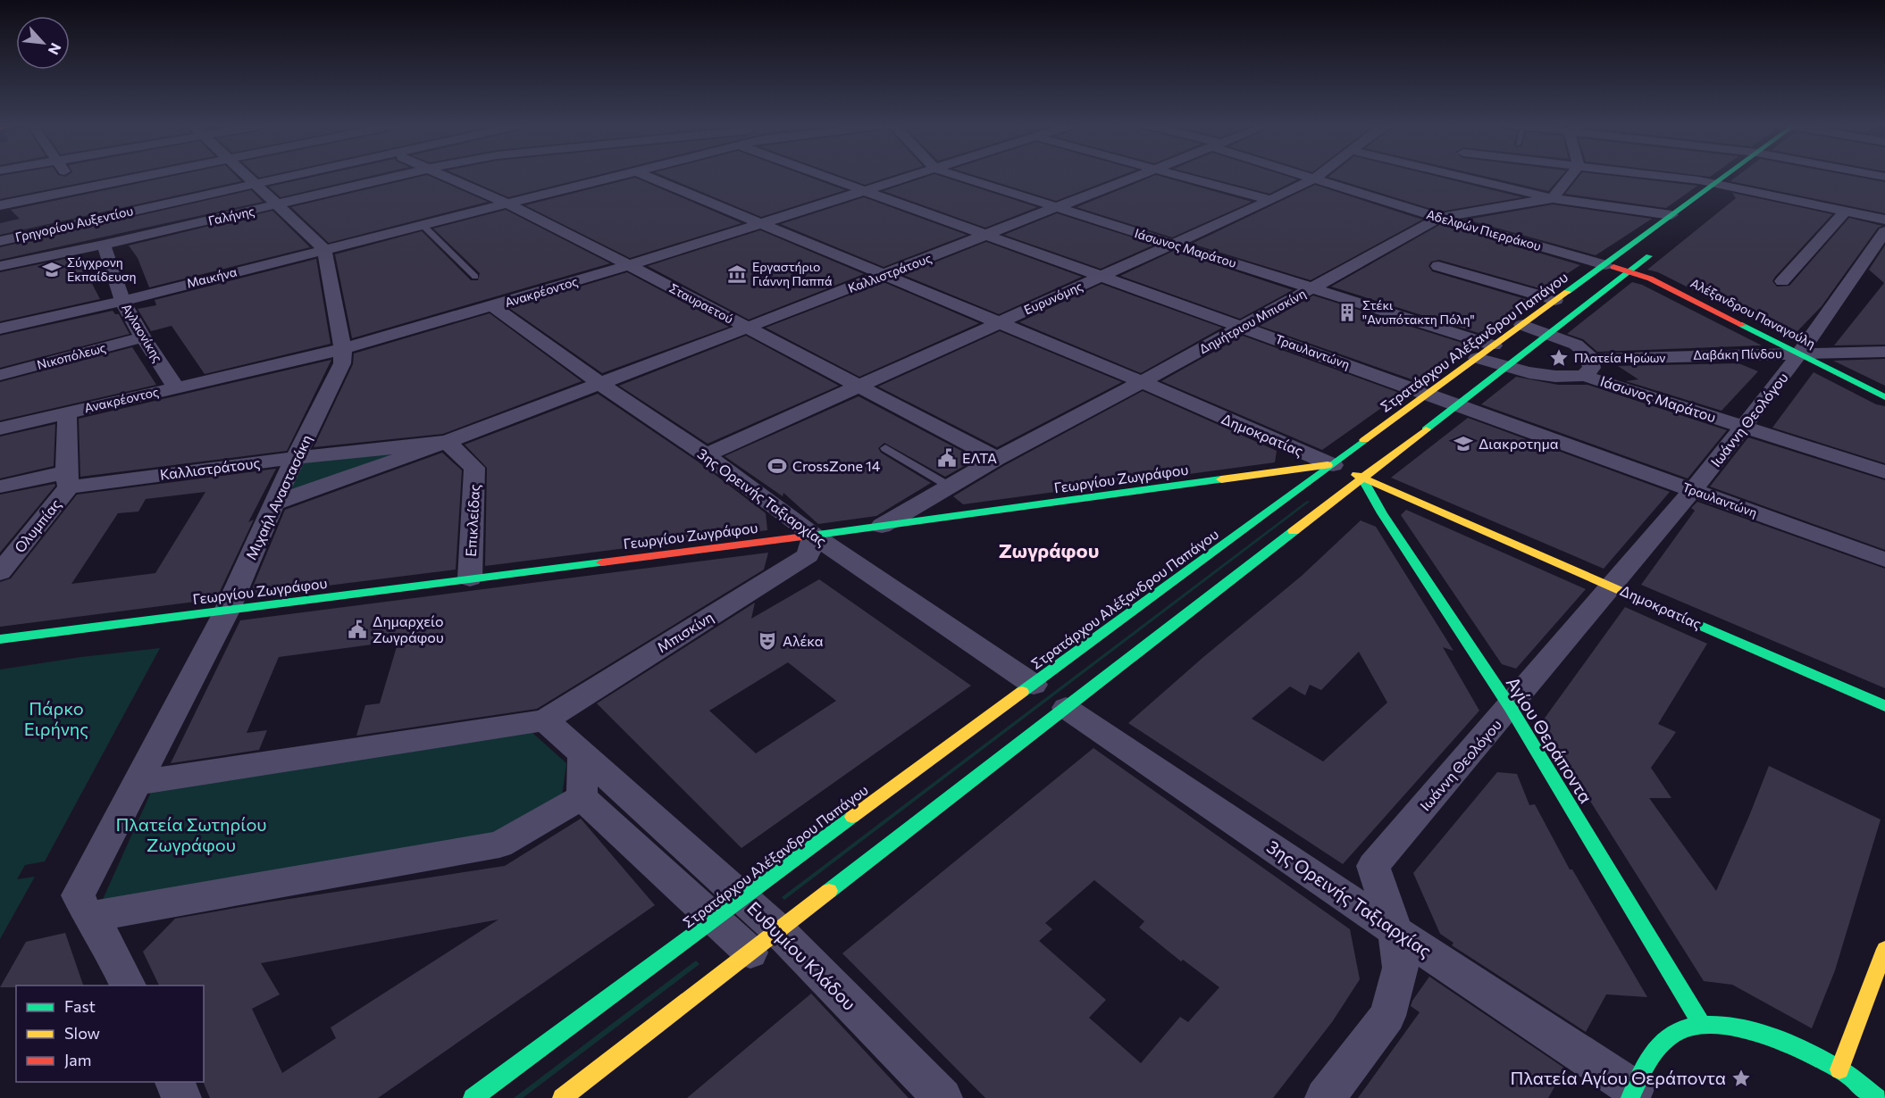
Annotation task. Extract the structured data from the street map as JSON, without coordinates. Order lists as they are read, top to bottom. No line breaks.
{"streets":{"street":["Γαλήνης","Γρηγορίου Αυξεντίου","Αδελφών Πιερράκου","Ιάσωνος Μαράτου","Καλλιστράτους","Μαικήνα","Ανακρέοντος","Ευρυνόμης","Σταυραετού","Αλέξανδρου Παναγούλη","Δημήτριου Μπισκίνη","Αγλαονίκης","Στρατάρχου Αλέξανδρου Παπάγου","Τραυλαντώνη","Δαβάκη Πίνδου","Νικοπόλεως","Ιωάννη Θεολόγου","Δημοκρατίας","Γεωργίου Ζωγράφου","Μιχαήλ Αναστασάκη","3ης Ορεινής Ταξιαρχίας","Επικλείδας","Ολυμπίας","Μπισκίνη","Αγίου Θεράποντα","Ευθυμίου Κλάδου"]},"crossings":[["Γαλήνης","Αγλαονίκης"],["Αδελφών Πιερράκου","Ευρυνόμης"],["Αδελφών Πιερράκου","Αλέξανδρου Παναγούλη"],["Αδελφών Πιερράκου","Δημήτριου Μπισκίνη"],["Αδελφών Πιερράκου","Στρατάρχου Αλέξανδρου Παπάγου"],["Ιάσωνος Μαράτου","Καλλιστράτους"],["Ιάσωνος Μαράτου","Ευρυνόμης"],["Ιάσωνος Μαράτου","Δημήτριου Μπισκίνη"],["Ιάσωνος Μαράτου","Στρατάρχου Αλέξανδρου Παπάγου"],["Ιάσωνος Μαράτου","Δαβάκη Πίνδου"],["Ιάσωνος Μαράτου","Ιωάννη Θεολόγου"],["Καλλιστράτους","Σταυραετού"],["Καλλιστράτους","Τραυλαντώνη"],["Καλλιστράτους","Δημοκρατίας"],["Καλλιστράτους","Μιχαήλ Αναστασάκη"],["Καλλιστράτους","3ης Ορεινής Ταξιαρχίας"],["Καλλιστράτους","Επικλείδας"],["Καλλιστράτους","Ολυμπίας"],["Μαικήνα","Σταυραετού"],["Μαικήνα","Αγλαονίκης"],["Μαικήνα","Μιχαήλ Αναστασάκη"],["Ανακρέοντος","Σταυραετού"],["Ανακρέοντος","Αγλαονίκης"],["Ανακρέοντος","Τραυλαντώνη"],["Ανακρέοντος","Δημοκρατίας"],["Ανακρέοντος","Μιχαήλ Αναστασάκη"],["Ανακρέοντος","3ης Ορεινής Ταξιαρχίας"],["Ευρυνόμης","Σταυραετού"],["Ευρυνόμης","Τραυλαντώνη"],["Ευρυνόμης","Δημοκρατίας"],["Ευρυνόμης","3ης Ορεινής Ταξιαρχίας"],["Σταυραετού","Δημήτριου Μπισκίνη"],["Αλέξανδρου Παναγούλη","Στρατάρχου Αλέξανδρου Παπάγου"],["Αλέξανδρου Παναγούλη","Δαβάκη Πίνδου"],["Αλέξανδρου Παναγούλη","Ιωάννη Θεολόγου"],["Δημήτριου Μπισκίνη","Τραυλαντώνη"],["Δημήτριου Μπισκίνη","Δημοκρατίας"],["Δημήτριου Μπισκίνη","Γεωργίου Ζωγράφου"],["Αγλαονίκης","Νικοπόλεως"],["Στρατάρχου Αλέξανδρου Παπάγου","Τραυλαντώνη"],["Στρατάρχου Αλέξανδρου Παπάγου","Δαβάκη Πίνδου"],["Στρατάρχου Αλέξανδρου Παπάγου","Δημοκρατίας"],["Στρατάρχου Αλέξανδρου Παπάγου","Γεωργίου Ζωγράφου"],["Στρατάρχου Αλέξανδρου Παπάγου","3ης Ορεινής Ταξιαρχίας"],["Στρατάρχου Αλέξανδρου Παπάγου","Ευθυμίου Κλάδου"],["Τραυλαντώνη","Ιωάννη Θεολόγου"],["Δαβάκη Πίνδου","Ιωάννη Θεολόγου"],["Ιωάννη Θεολόγου","Δημοκρατίας"],["Ιωάννη Θεολόγου","3ης Ορεινής Ταξιαρχίας"],["Ιωάννη Θεολόγου","Αγίου Θεράποντα"],["Δημοκρατίας","Γεωργίου Ζωγράφου"],["Δημοκρατίας","Αγίου Θεράποντα"],["Γεωργίου Ζωγράφου","Μιχαήλ Αναστασάκη"],["Γεωργίου Ζωγράφου","3ης Ορεινής Ταξιαρχίας"],["Γεωργίου Ζωγράφου","Επικλείδας"],["Γεωργίου Ζωγράφου","Μπισκίνη"],["3ης Ορεινής Ταξιαρχίας","Μπισκίνη"],["Μπισκίνη","Ευθυμίου Κλάδου"]],"districts":["Ζωγράφου"],"parks":["Πάρκο Ειρήνης","Πλατεία Σωτηρίου Ζωγράφου"],"places":{"school or university":["Σύγχρονη Εκπαίδευση","Διακροτημα"],"museum":["Εργαστήριο Γιάννη Παππά"],"building":["Στέκι \"Ανυπότακτη Πόλη\""],"place":["Πλατεία Ηρώων","Πλατεία Αγίου Θεράποντα"],"public building":["ΕΛΤΑ","Δημαρχείο Ζωγράφου"],"sports":["CrossZone 14"],"theatre":["Αλέκα"]},"legend":["Fast","Slow","Jam"],"north":"bottom right"}
